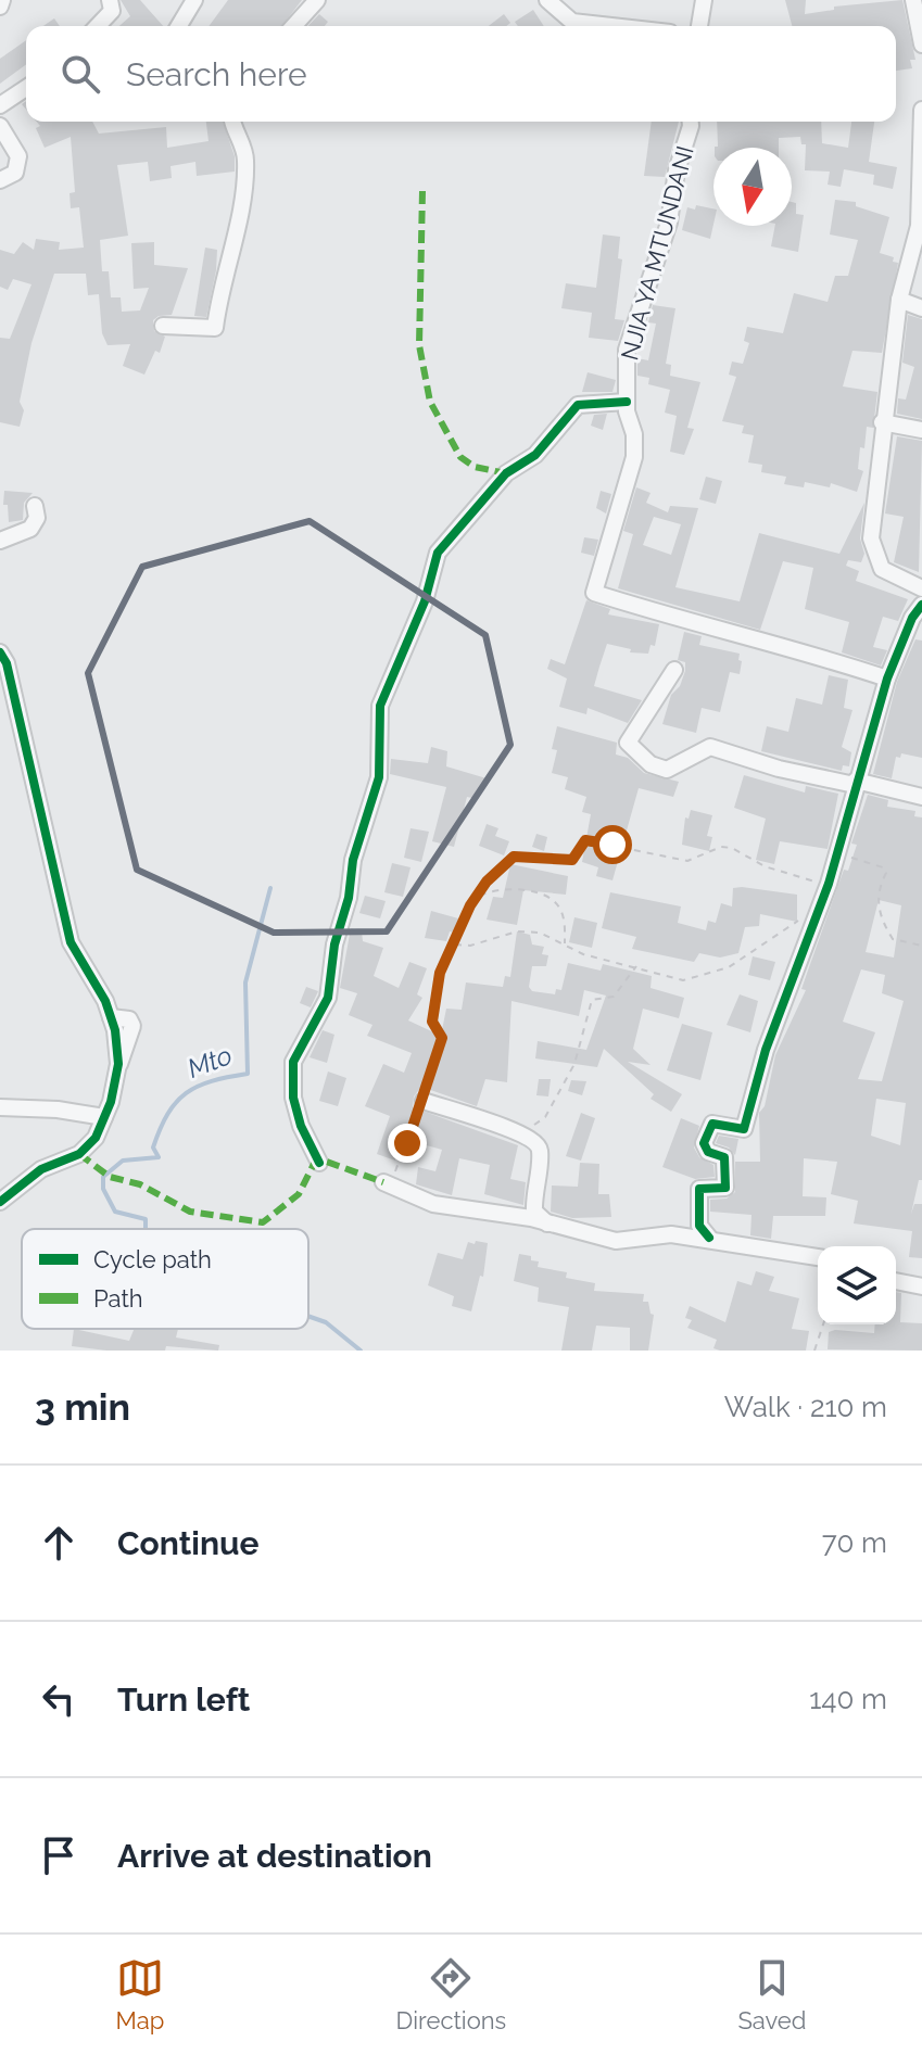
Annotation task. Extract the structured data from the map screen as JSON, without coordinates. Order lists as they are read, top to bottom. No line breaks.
{"streets":{"street":["NJIA YA MTUNDANI"]},"water":["Mto"],"legend":["Cycle path","Path"],"north":"bottom","page":{"search":"Search here","heading":["3 min","Walk · 210 m"],"list":[["Continue","70 m"],["Turn left","140 m"],"Arrive at destination"],"nav":["Map","Directions","Saved"]}}
